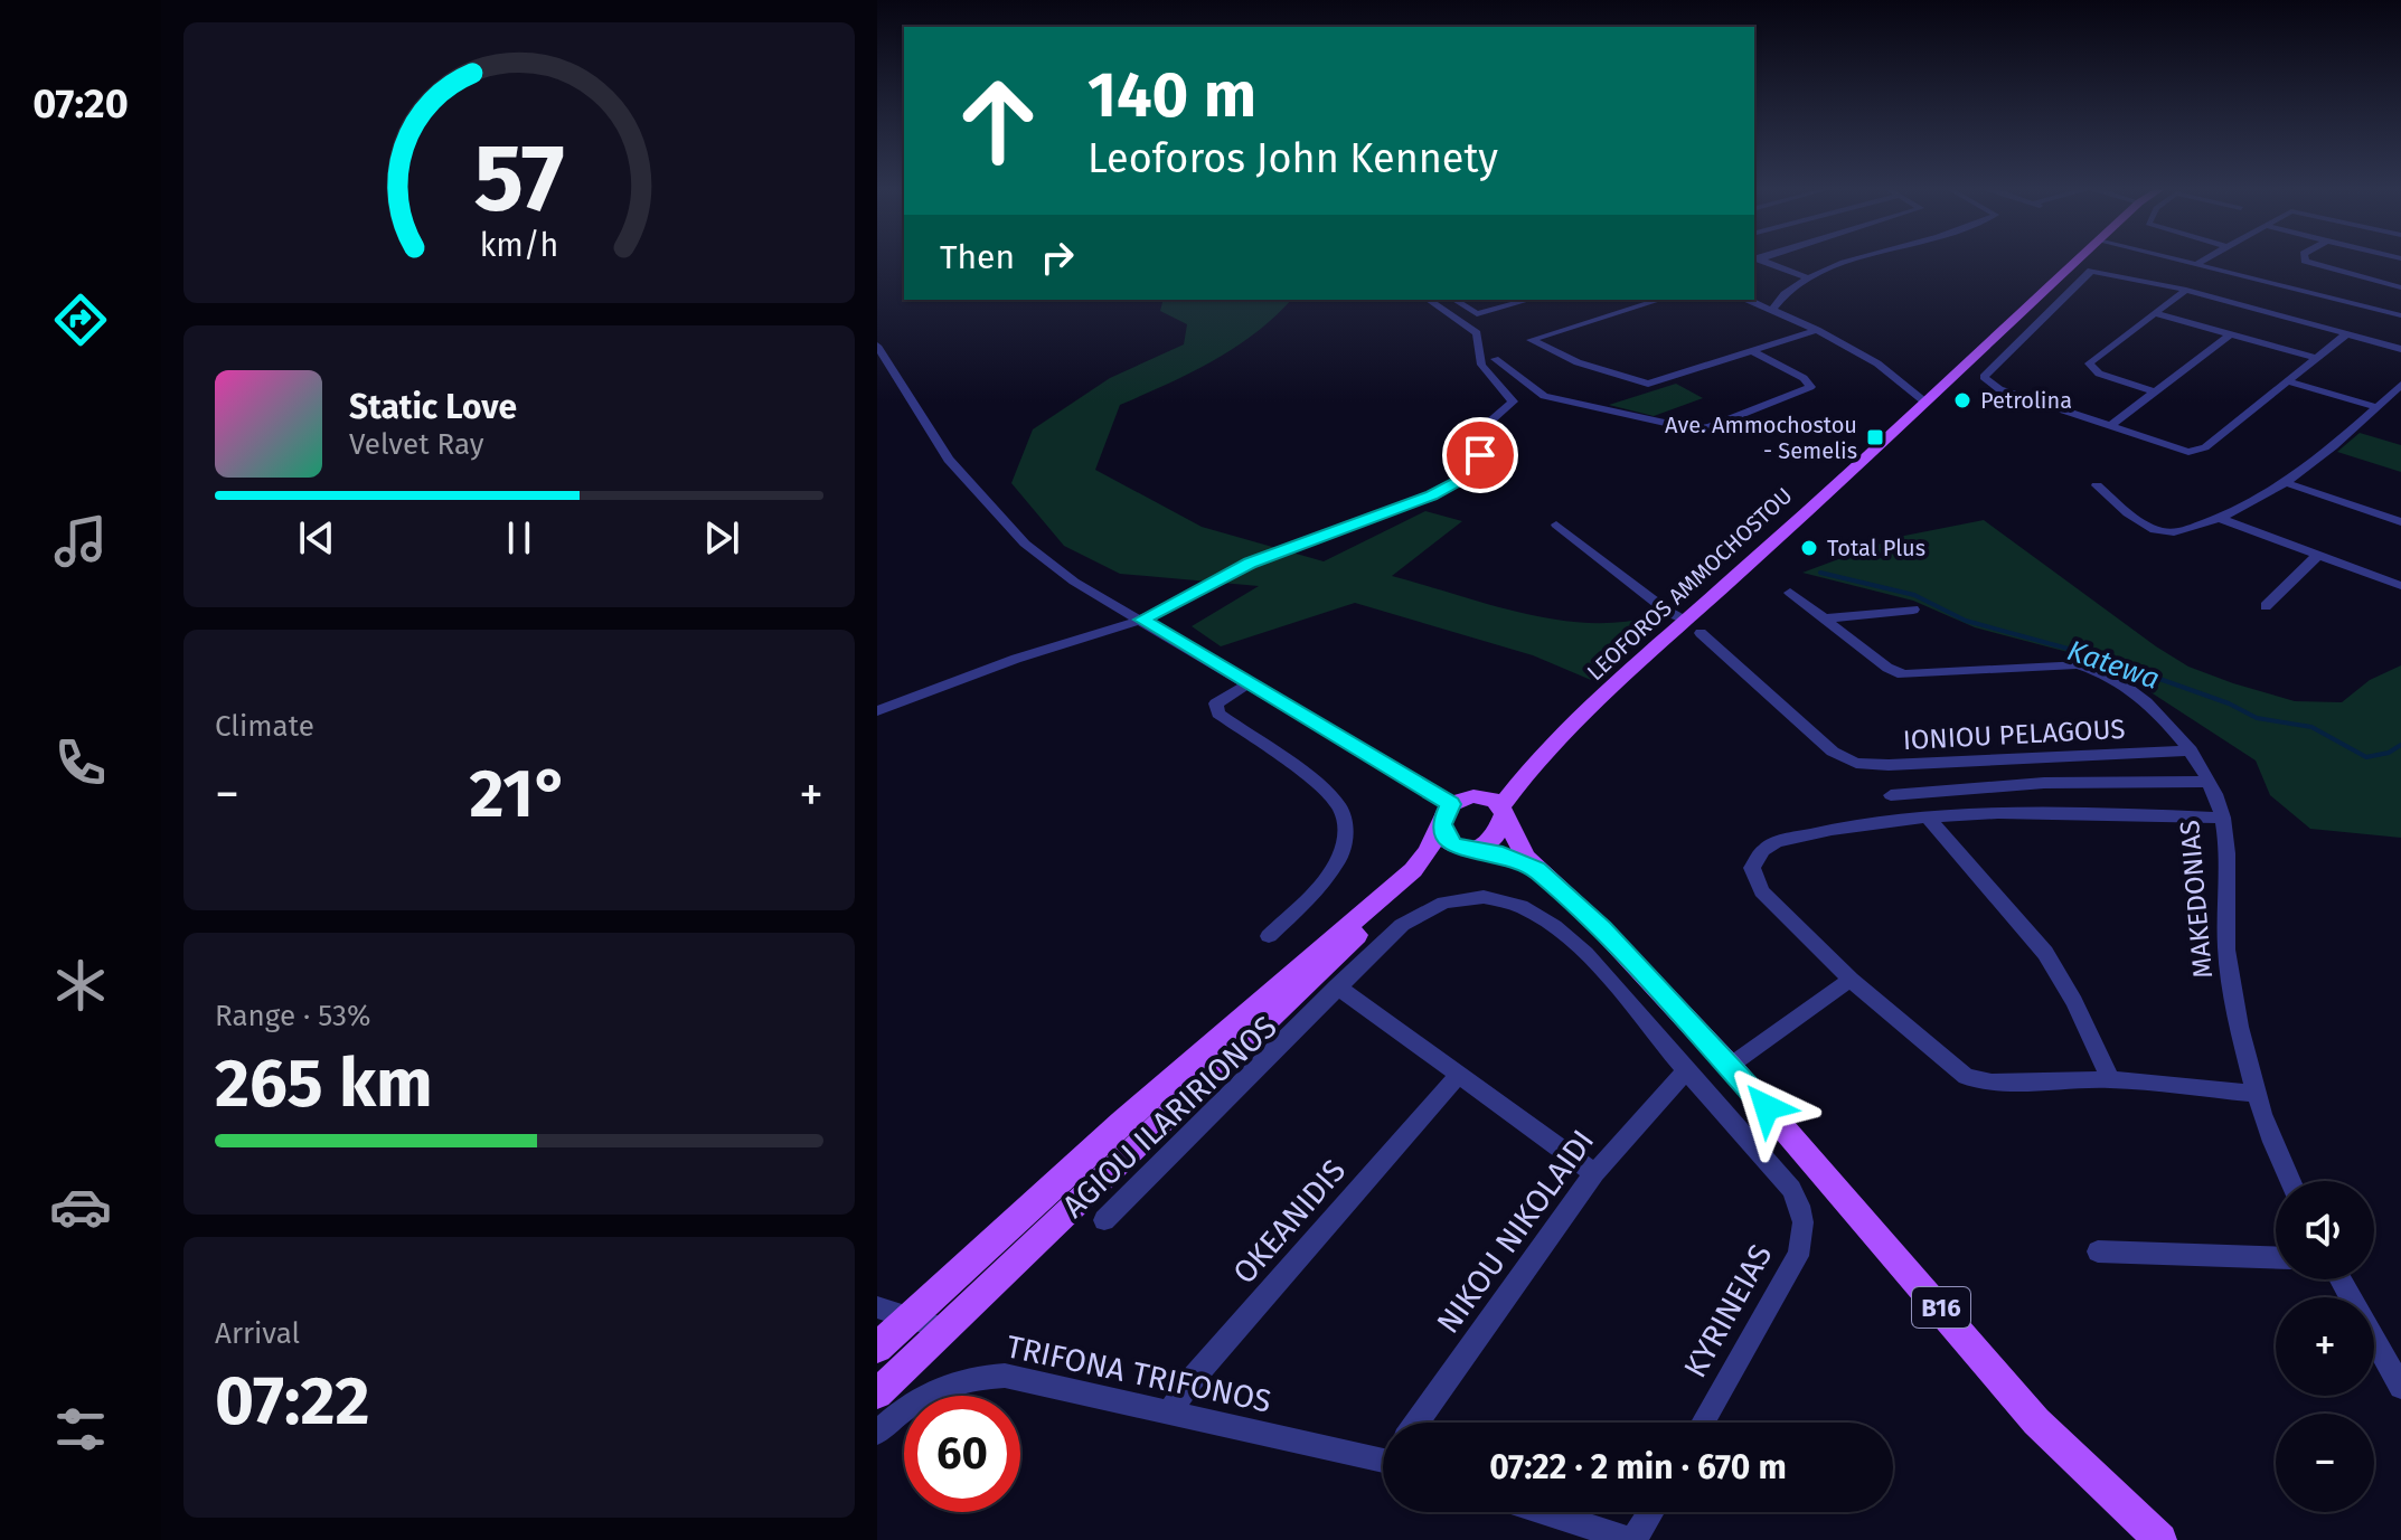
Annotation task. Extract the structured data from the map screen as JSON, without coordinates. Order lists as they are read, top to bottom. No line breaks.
{"streets":{"main road":["LEOFOROS AMMOCHOSTOU","AGIOU ILARIRIONOS","B16"],"street":["IONIOU PELAGOUS","MAKEDONIAS","OKEANIDIS","NIKOU NIKOLAIDI","KYRINEIAS","TRIFONA TRIFONOS"]},"crossings":[["LEOFOROS AMMOCHOSTOU","AGIOU ILARIRIONOS"],["LEOFOROS AMMOCHOSTOU","B16"],["IONIOU PELAGOUS","MAKEDONIAS"],["AGIOU ILARIRIONOS","B16"],["OKEANIDIS","TRIFONA TRIFONOS"],["NIKOU NIKOLAIDI","KYRINEIAS"]],"water":["Katewa"],"places":{"other":["Petrolina","Total Plus"],"transit":["Ave. Ammochostou - Semelis"]},"page":{"tabs":"07:20","turn":["140 m","Leoforos John Kennety"],"then":"Then","song":["Static Love","Velvet Ray"],"tile":["Climate",["Range · 53%","265 km"],["Arrival","07:22"]],"heat":["−","21°","+"],"map_buttons":["+","−"],"limit":"60","trip":"07:22 · 2 min · 670 m","gauge":["57","km/h"]}}
